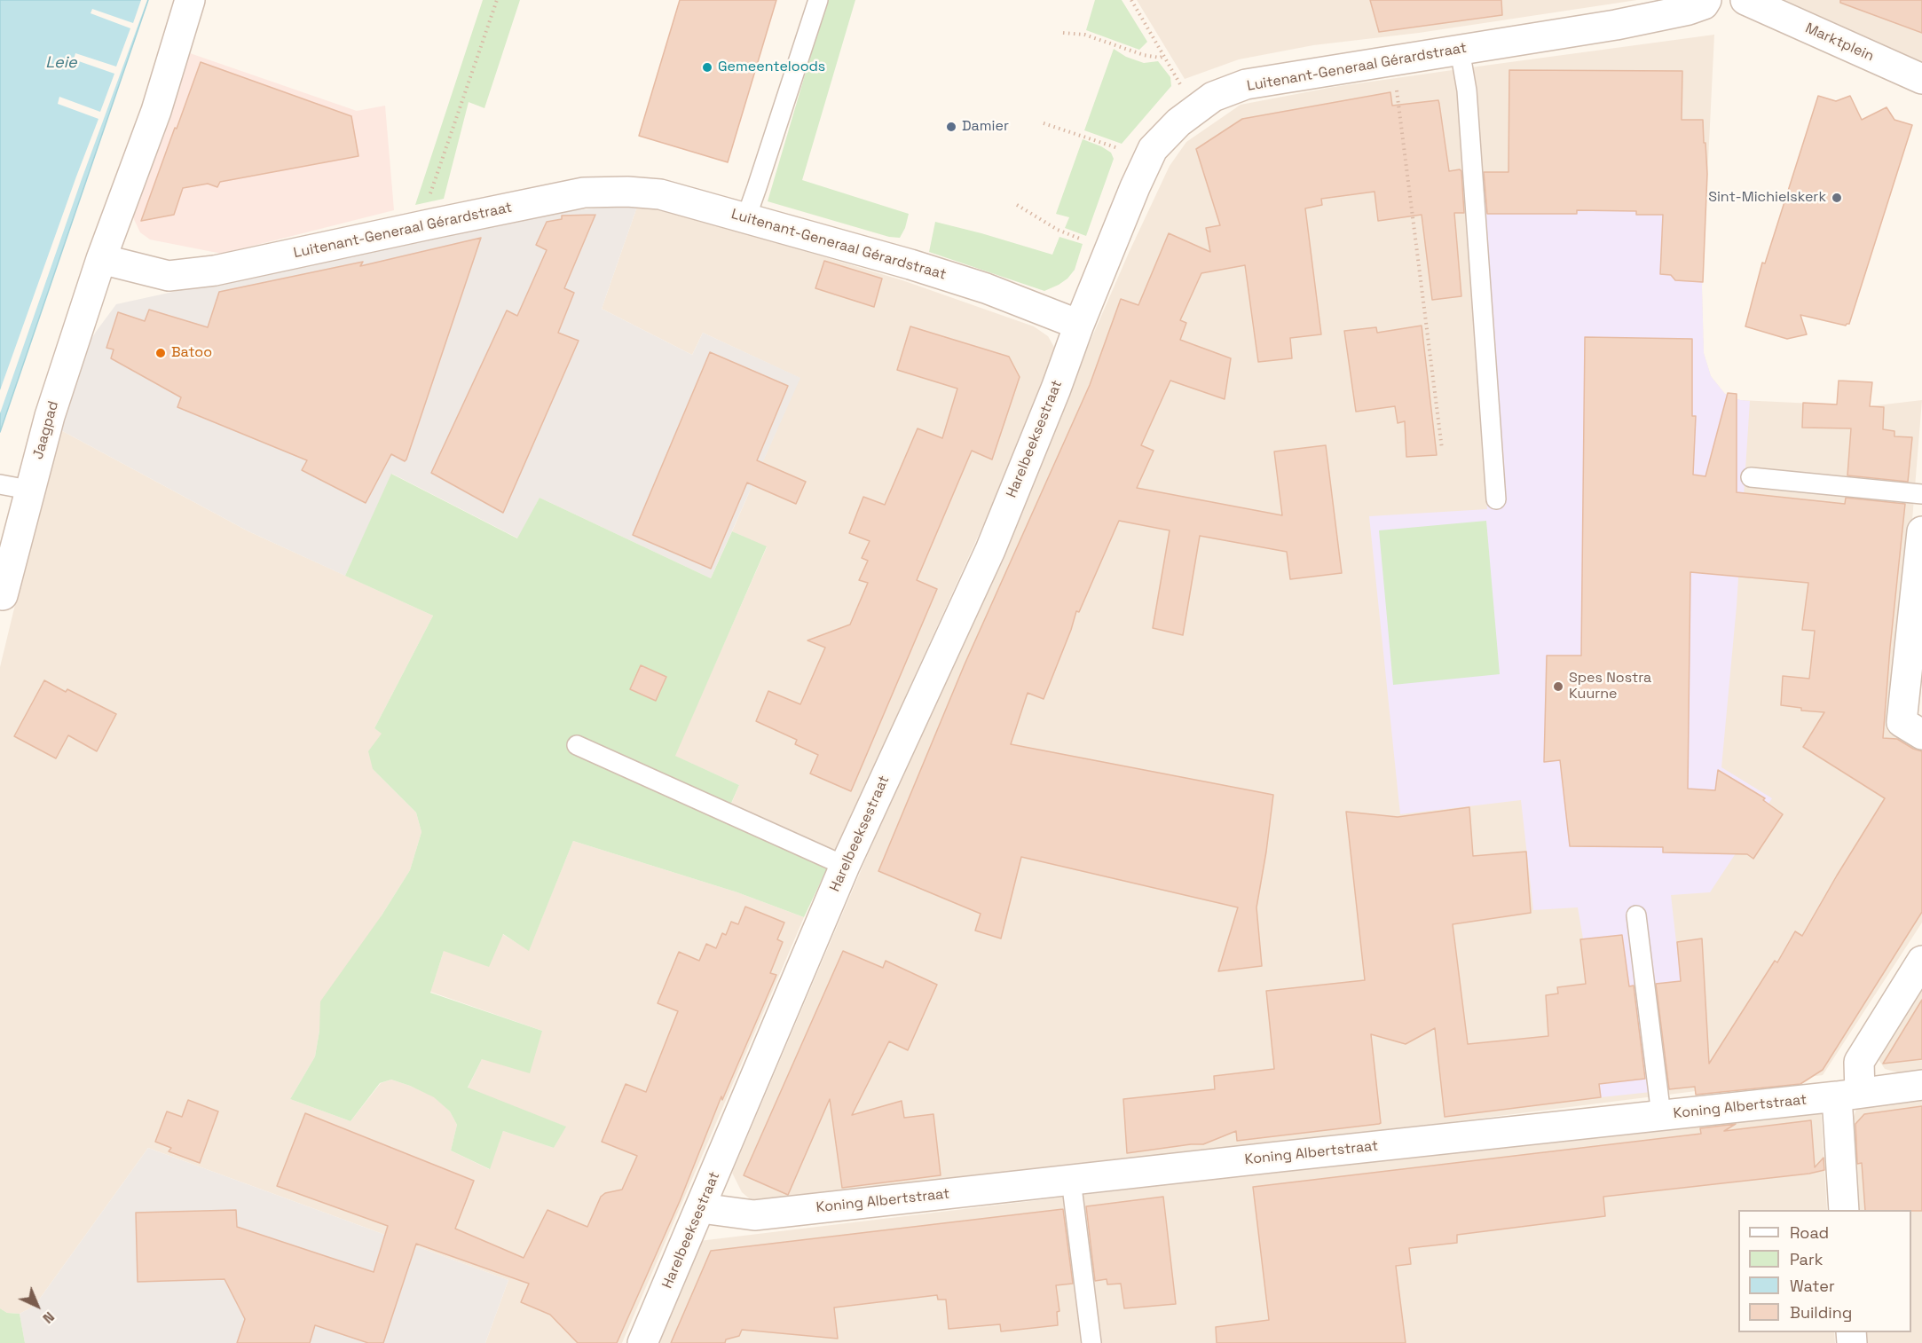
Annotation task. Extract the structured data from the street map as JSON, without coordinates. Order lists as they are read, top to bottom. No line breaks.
{"streets":{"street":["Marktplein","Luitenant-Generaal Gérardstraat","Jaagpad","Harelbeeksestraat","Koning Albertstraat"]},"crossings":[["Marktplein","Luitenant-Generaal Gérardstraat"],["Luitenant-Generaal Gérardstraat","Jaagpad"],["Luitenant-Generaal Gérardstraat","Harelbeeksestraat"],["Harelbeeksestraat","Koning Albertstraat"]],"water":["Leie"],"places":["Gemeenteloods","Damier","Sint-Michielskerk","Batoo","Spes Nostra Kuurne"],"legend":["Road","Park","Water","Building"],"north":"bottom right"}
